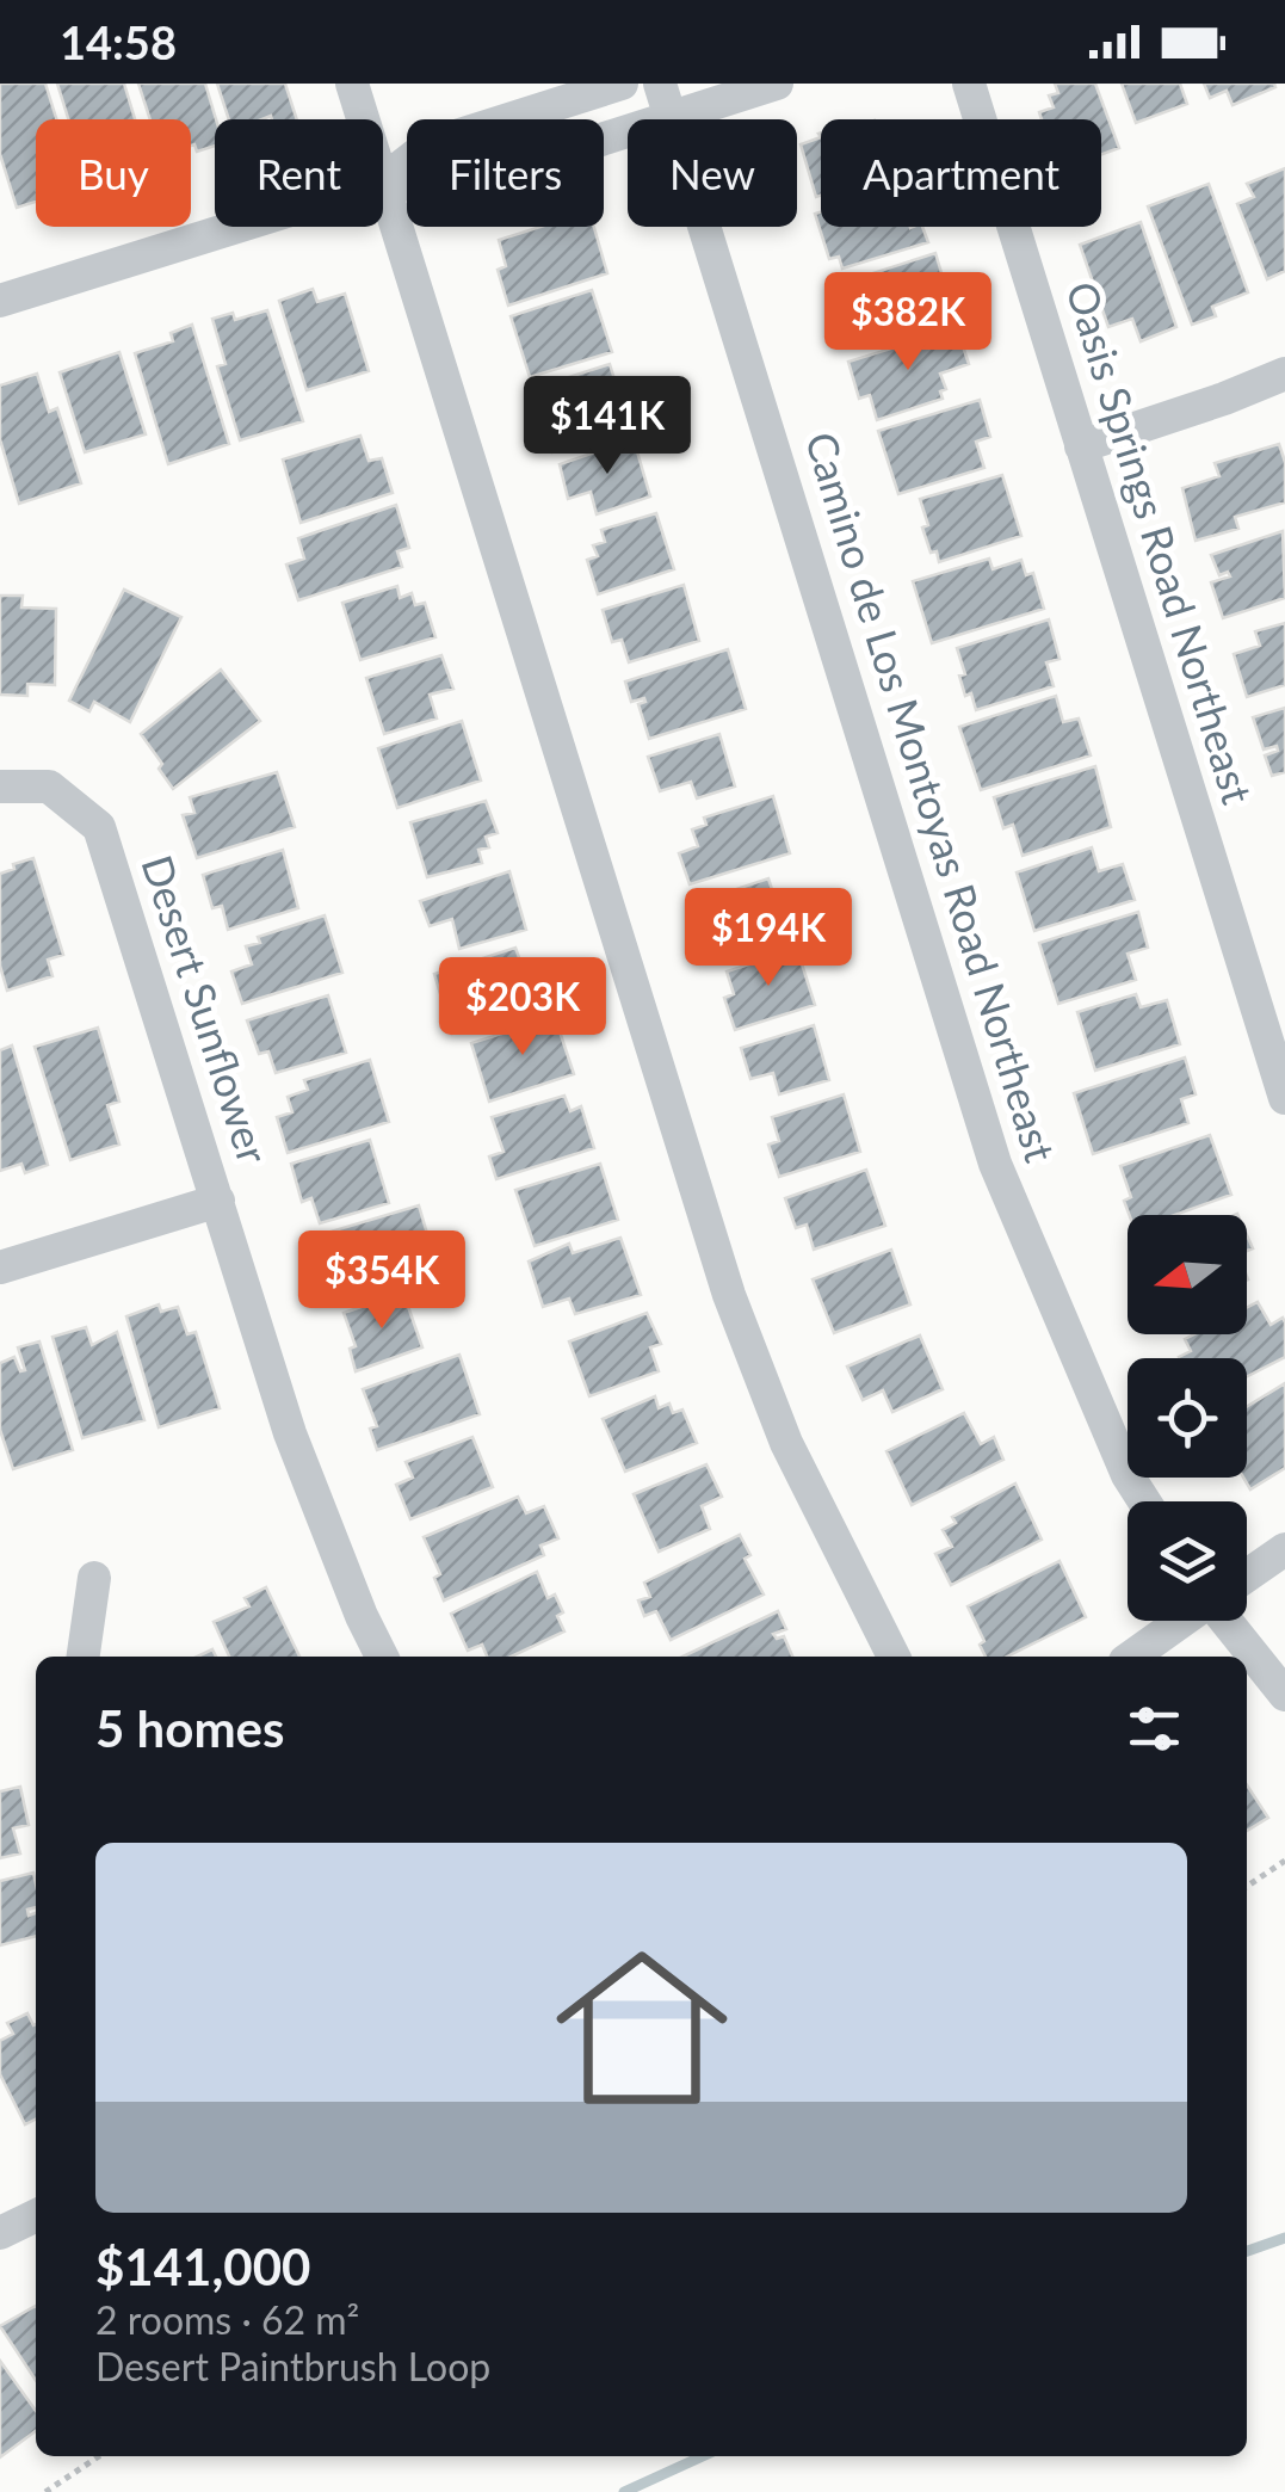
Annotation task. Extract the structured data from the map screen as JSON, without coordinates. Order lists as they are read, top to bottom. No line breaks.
{"streets":{"street":["Oasis Springs Road Northeast","Camino de Los Montoyas Road Northeast","Desert Sunflower"]},"north":"left","page":{"status":"14:58","chip":["Buy","Rent","Filters","New","Apartment"],"price":["$382K","$141K","$194K","$203K","$354K"],"heading":"5 homes","list":[{"name":"$141,000","note":"2 rooms · 62 m² · Desert Paintbrush Loop"}]}}
